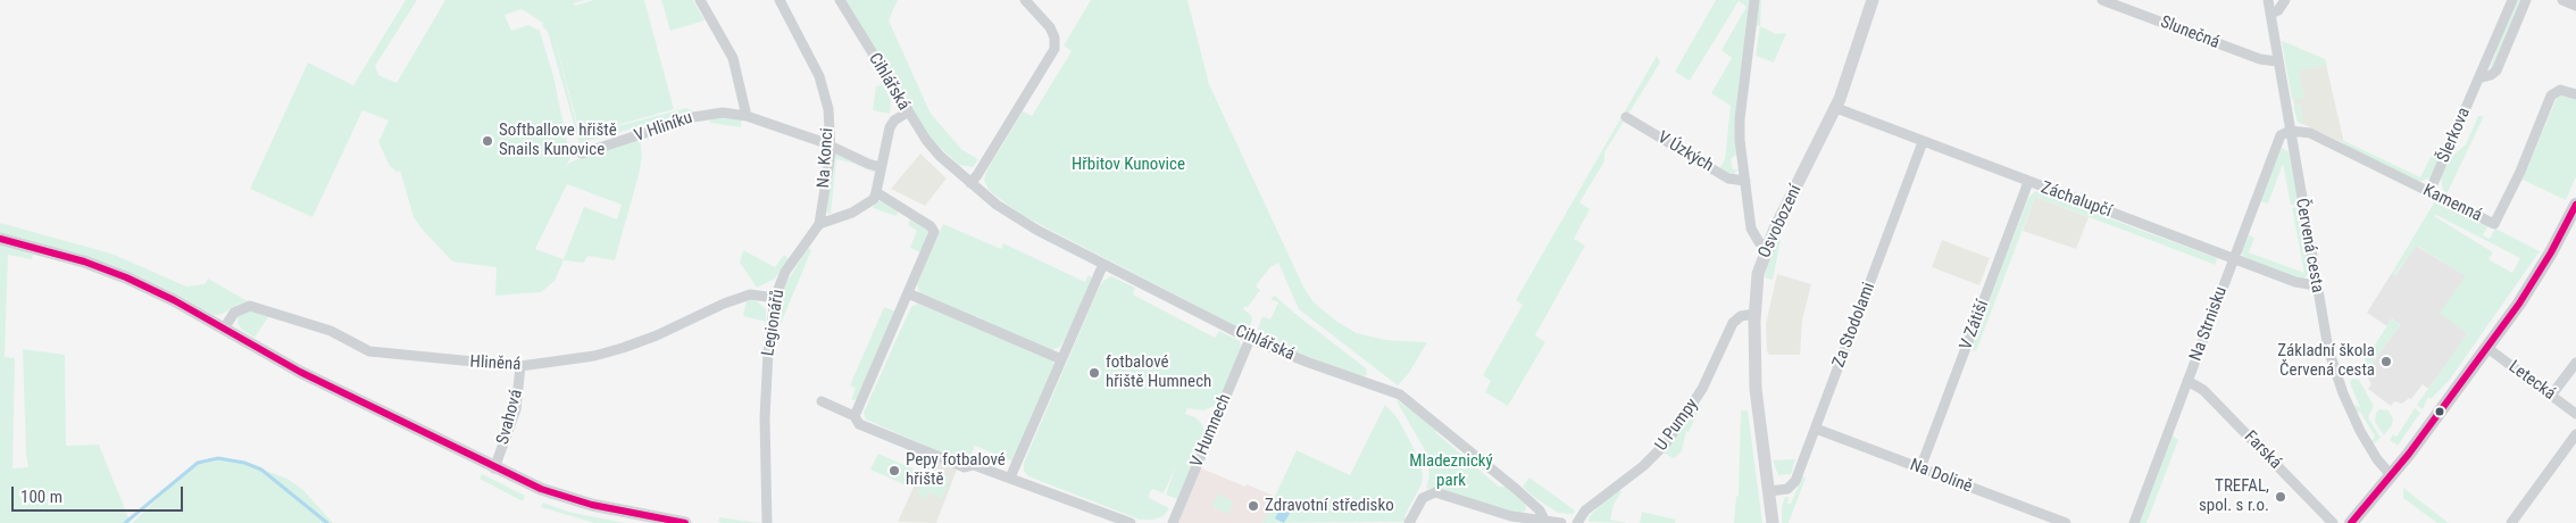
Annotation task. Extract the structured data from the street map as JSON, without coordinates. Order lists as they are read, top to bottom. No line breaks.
{"streets":{"main road":["Osvobození"],"street":["Slunečná","Cihlářská","V Hliníku","Šlerkova","V Úzkých","Na Konci","Záchalupčí","Kamenná","Červená cesta","Legionářů","Na Strnisku","Za Stodolami","V Zátiší","Hliněná","Letecká","Svahová","U Pumpy","V Humnech","Farská","Na Dolině"]},"crossings":[["Slunečná","Červená cesta"],["Cihlářská","V Humnech"],["V Hliníku","Na Konci"],["Šlerkova","Kamenná"],["Na Konci","Legionářů"],["Záchalupčí","Osvobození"],["Záchalupčí","Červená cesta"],["Záchalupčí","Na Strnisku"],["Záchalupčí","Za Stodolami"],["Záchalupčí","V Zátiší"],["Kamenná","Červená cesta"],["Kamenná","Na Strnisku"],["Osvobození","Za Stodolami"],["Osvobození","U Pumpy"],["Červená cesta","Na Strnisku"],["Legionářů","Hliněná"],["Na Strnisku","Farská"],["Za Stodolami","Na Dolině"],["V Zátiší","Na Dolině"],["Hliněná","Svahová"]],"parks":["Hřbitov Kunovice","Mladeznický park"],"places":["Softballove hřiště Snails Kunovice","Základní škola Červená cesta","fotbalové hřiště Humnech","Pepy fotbalové hřiště","TREFAL, spol. s r.o.","Zdravotní středisko"],"scale_bar":"100 m"}
